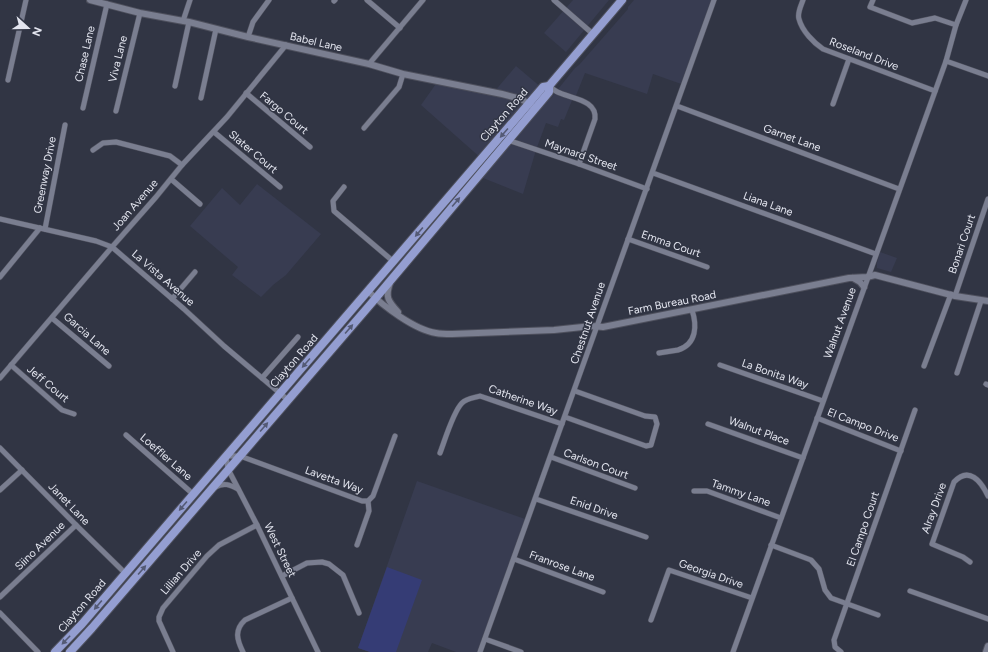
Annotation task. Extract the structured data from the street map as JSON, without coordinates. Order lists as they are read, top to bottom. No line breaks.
{"streets":{"main road":["Clayton Road"],"street":["Babel Lane","Chase Lane","Roseland Drive","Viva Lane","Fargo Court","Garnet Lane","Slater Court","Maynard Street","Greenway Drive","Liana Lane","Joan Avenue","Emma Court","Bonari Court","La Vista Avenue","Farm Bureau Road","Chestnut Avenue","Walnut Avenue","Garcia Lane","La Bonita Way","Jeff Court","Catherine Way","El Campo Drive","Walnut Place","Loeffler Lane","Carlson Court","Lavetta Way","Tammy Lane","Janet Lane","Enid Drive","Alray Drive","El Campo Court","Siino Avenue","West Street","Franrose Lane","Lillian Drive","Georgia Drive"]},"crossings":[["Babel Lane","Chase Lane"],["Babel Lane","Viva Lane"],["Babel Lane","Clayton Road"],["Babel Lane","Joan Avenue"],["Roseland Drive","Walnut Avenue"],["Fargo Court","Joan Avenue"],["Clayton Road","Maynard Street"],["Clayton Road","La Vista Avenue"],["Clayton Road","Farm Bureau Road"],["Clayton Road","Loeffler Lane"],["Clayton Road","Lavetta Way"],["Clayton Road","Janet Lane"],["Clayton Road","West Street"],["Garnet Lane","Chestnut Avenue"],["Garnet Lane","Walnut Avenue"],["Slater Court","Joan Avenue"],["Maynard Street","Chestnut Avenue"],["Greenway Drive","La Vista Avenue"],["Liana Lane","Chestnut Avenue"],["Liana Lane","Walnut Avenue"],["Joan Avenue","La Vista Avenue"],["Joan Avenue","Garcia Lane"],["Joan Avenue","Jeff Court"],["Emma Court","Chestnut Avenue"],["Bonari Court","Farm Bureau Road"],["Farm Bureau Road","Chestnut Avenue"],["Farm Bureau Road","Walnut Avenue"],["Chestnut Avenue","Catherine Way"],["Chestnut Avenue","Carlson Court"],["Chestnut Avenue","Enid Drive"],["Chestnut Avenue","Franrose Lane"],["Walnut Avenue","La Bonita Way"],["Walnut Avenue","El Campo Drive"],["Walnut Avenue","Walnut Place"],["Walnut Avenue","Tammy Lane"],["Walnut Avenue","Georgia Drive"],["El Campo Drive","El Campo Court"],["Lavetta Way","West Street"],["Janet Lane","Siino Avenue"],["West Street","Lillian Drive"]],"north":"right"}
